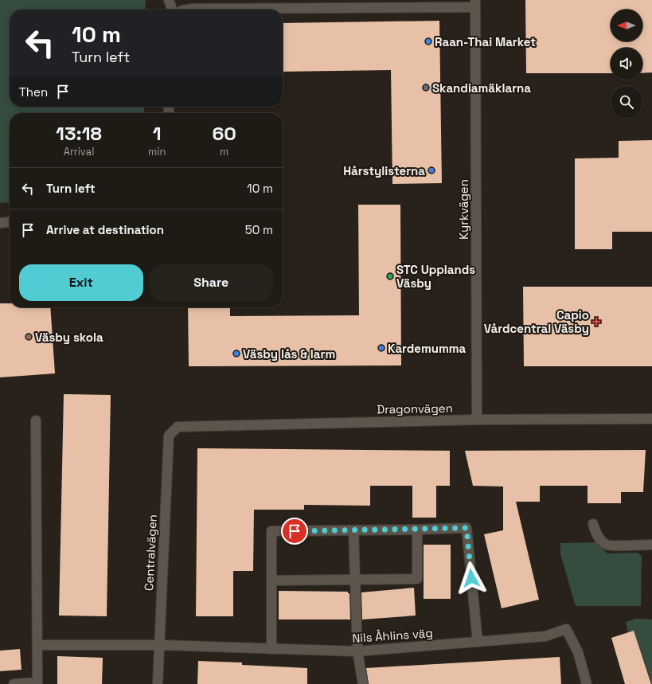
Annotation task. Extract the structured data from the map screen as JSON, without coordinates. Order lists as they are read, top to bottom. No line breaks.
{"streets":{"street":["Kyrkvägen","Dragonvägen","Centralvägen","Nils Åhlins väg"]},"crossings":[["Kyrkvägen","Dragonvägen"],["Dragonvägen","Centralvägen"],["Centralvägen","Nils Åhlins väg"]],"places":{"other":["Raan-Thai Market","Skandiamäklarna","Hårstylisterna","STC Upplands Väsby","Väsby skola","Kardemumma","Väsby lås & larm"],"health":["Capio Vårdcentral Väsby"]},"north":"left","page":{"turn":["10 m","Turn left"],"then":"Then","eta":["13:18","Arrival","1","min","60","m"],"list":[{"name":"Turn left","value":"10 m"},{"name":"Arrive at destination","value":"50 m"}],"buttons":["Exit","Share"]}}
